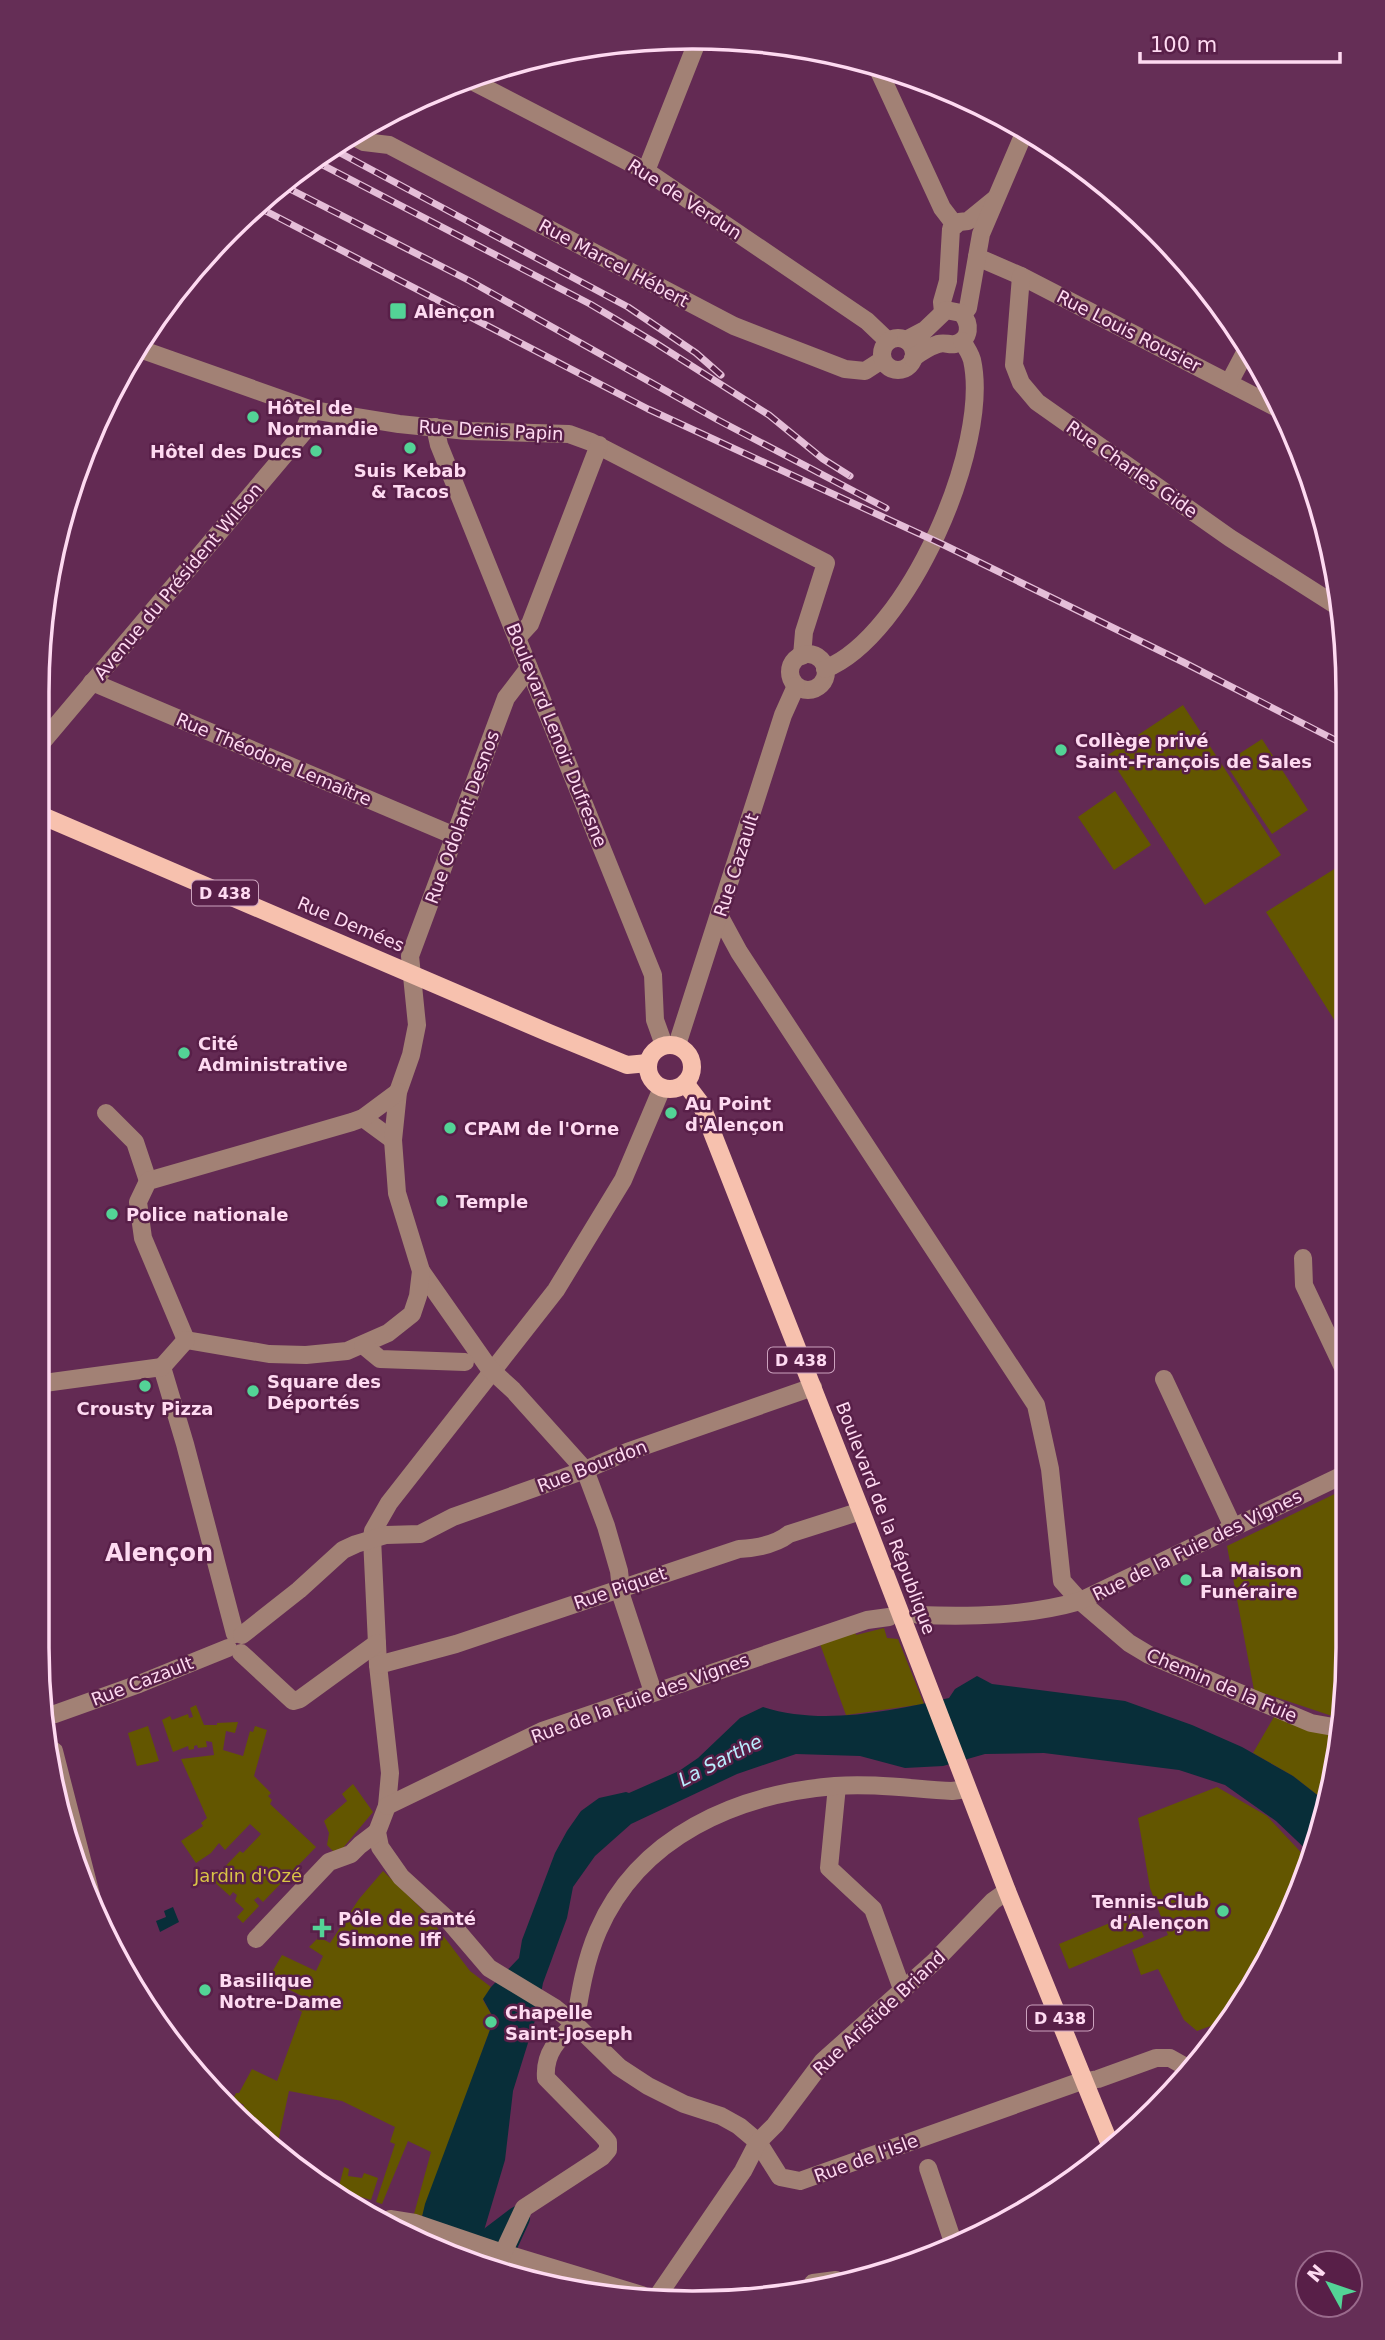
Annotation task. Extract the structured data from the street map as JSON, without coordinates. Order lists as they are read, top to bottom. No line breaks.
{"streets":{"main road":["D 438","Rue Demées","Boulevard de la République"],"street":["Rue de Verdun","Rue Marcel Hébert","Rue Louis Rousier","Rue Denis Papin","Rue Charles Gide","Avenue du Président Wilson","Boulevard Lenoir Dufresne","Rue Théodore Lemaître","Rue Odolant Desnos","Rue Cazault","Rue Bourdon","Rue de la Fuie des Vignes","Rue Piquet","Chemin de la Fuie","Rue Aristide Briand","Rue de l'Isle"]},"crossings":[["Rue de Verdun","Rue Marcel Hébert"],["Rue Louis Rousier","Rue Charles Gide"],["Rue Denis Papin","Avenue du Président Wilson"],["Rue Denis Papin","Boulevard Lenoir Dufresne"],["Rue Denis Papin","Rue Cazault"],["Avenue du Président Wilson","Rue Théodore Lemaître"],["Boulevard Lenoir Dufresne","Rue Odolant Desnos"],["Boulevard Lenoir Dufresne","Rue Cazault"],["Boulevard Lenoir Dufresne","Rue Demées"],["Boulevard Lenoir Dufresne","Boulevard de la République"],["Rue Théodore Lemaître","Rue Odolant Desnos"],["Rue Odolant Desnos","Rue Demées"],["Rue Cazault","Rue Demées"],["Rue Cazault","Rue Bourdon"],["Rue Cazault","Boulevard de la République"],["Rue Cazault","Chemin de la Fuie"],["D 438","Boulevard de la République"],["D 438","Rue Aristide Briand"],["D 438","Rue de l'Isle"],["Rue Demées","Boulevard de la République"],["Rue Bourdon","Boulevard de la République"],["Boulevard de la République","Rue Piquet"],["Rue de la Fuie des Vignes","Chemin de la Fuie"],["Rue Aristide Briand","Rue de l'Isle"]],"districts":["Alençon"],"water":["La Sarthe"],"parks":["Jardin d'Ozé"],"places":{"transit":["Alençon"],"other":["Hôtel de Normandie","Suis Kebab & Tacos","Hôtel des Ducs","Collège privé Saint-François de Sales","Cité Administrative","Au Point d'Alençon","CPAM de l'Orne","Temple","Police nationale","Crousty Pizza","Square des Déportés","La Maison Funéraire","Tennis-Club d'Alençon","Basilique Notre-Dame","Chapelle Saint-Joseph"],"health":["Pôle de santé Simone Iff"]},"scale_bar":"100 m","north":"top left"}
